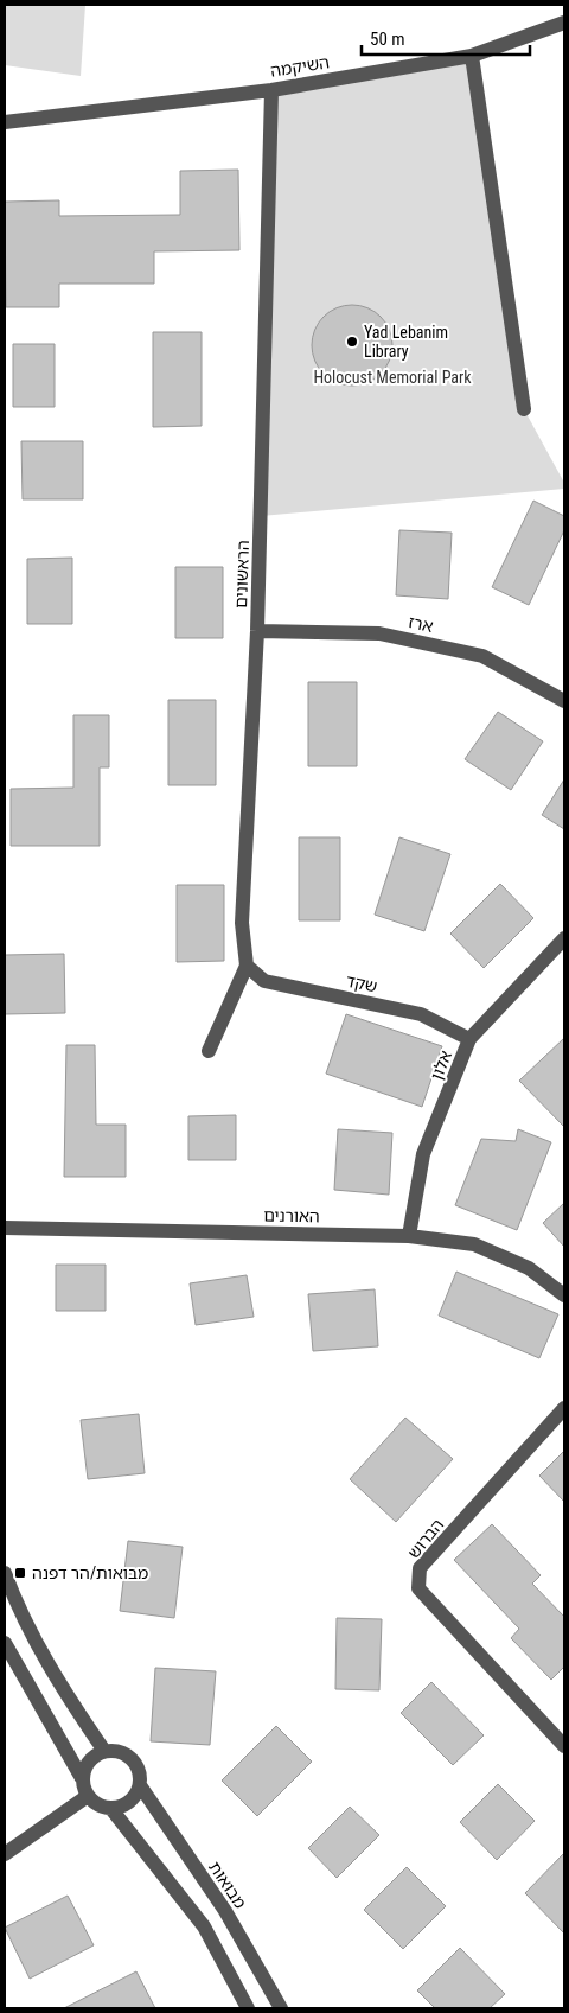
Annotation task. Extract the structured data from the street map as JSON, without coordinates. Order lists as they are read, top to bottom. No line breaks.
{"streets":{"street":["השיקמה","הראשונים","ארז","שקד","אלון","האורנים","הברוש","מבואות"]},"crossings":[["השיקמה","הראשונים"],["הראשונים","ארז"],["הראשונים","שקד"],["שקד","אלון"],["אלון","האורנים"]],"parks":["Holocust Memorial Park"],"places":{"other":["Yad Lebanim Library"],"transit":["מבואות/הר דפנה"]},"scale_bar":"50 m"}
